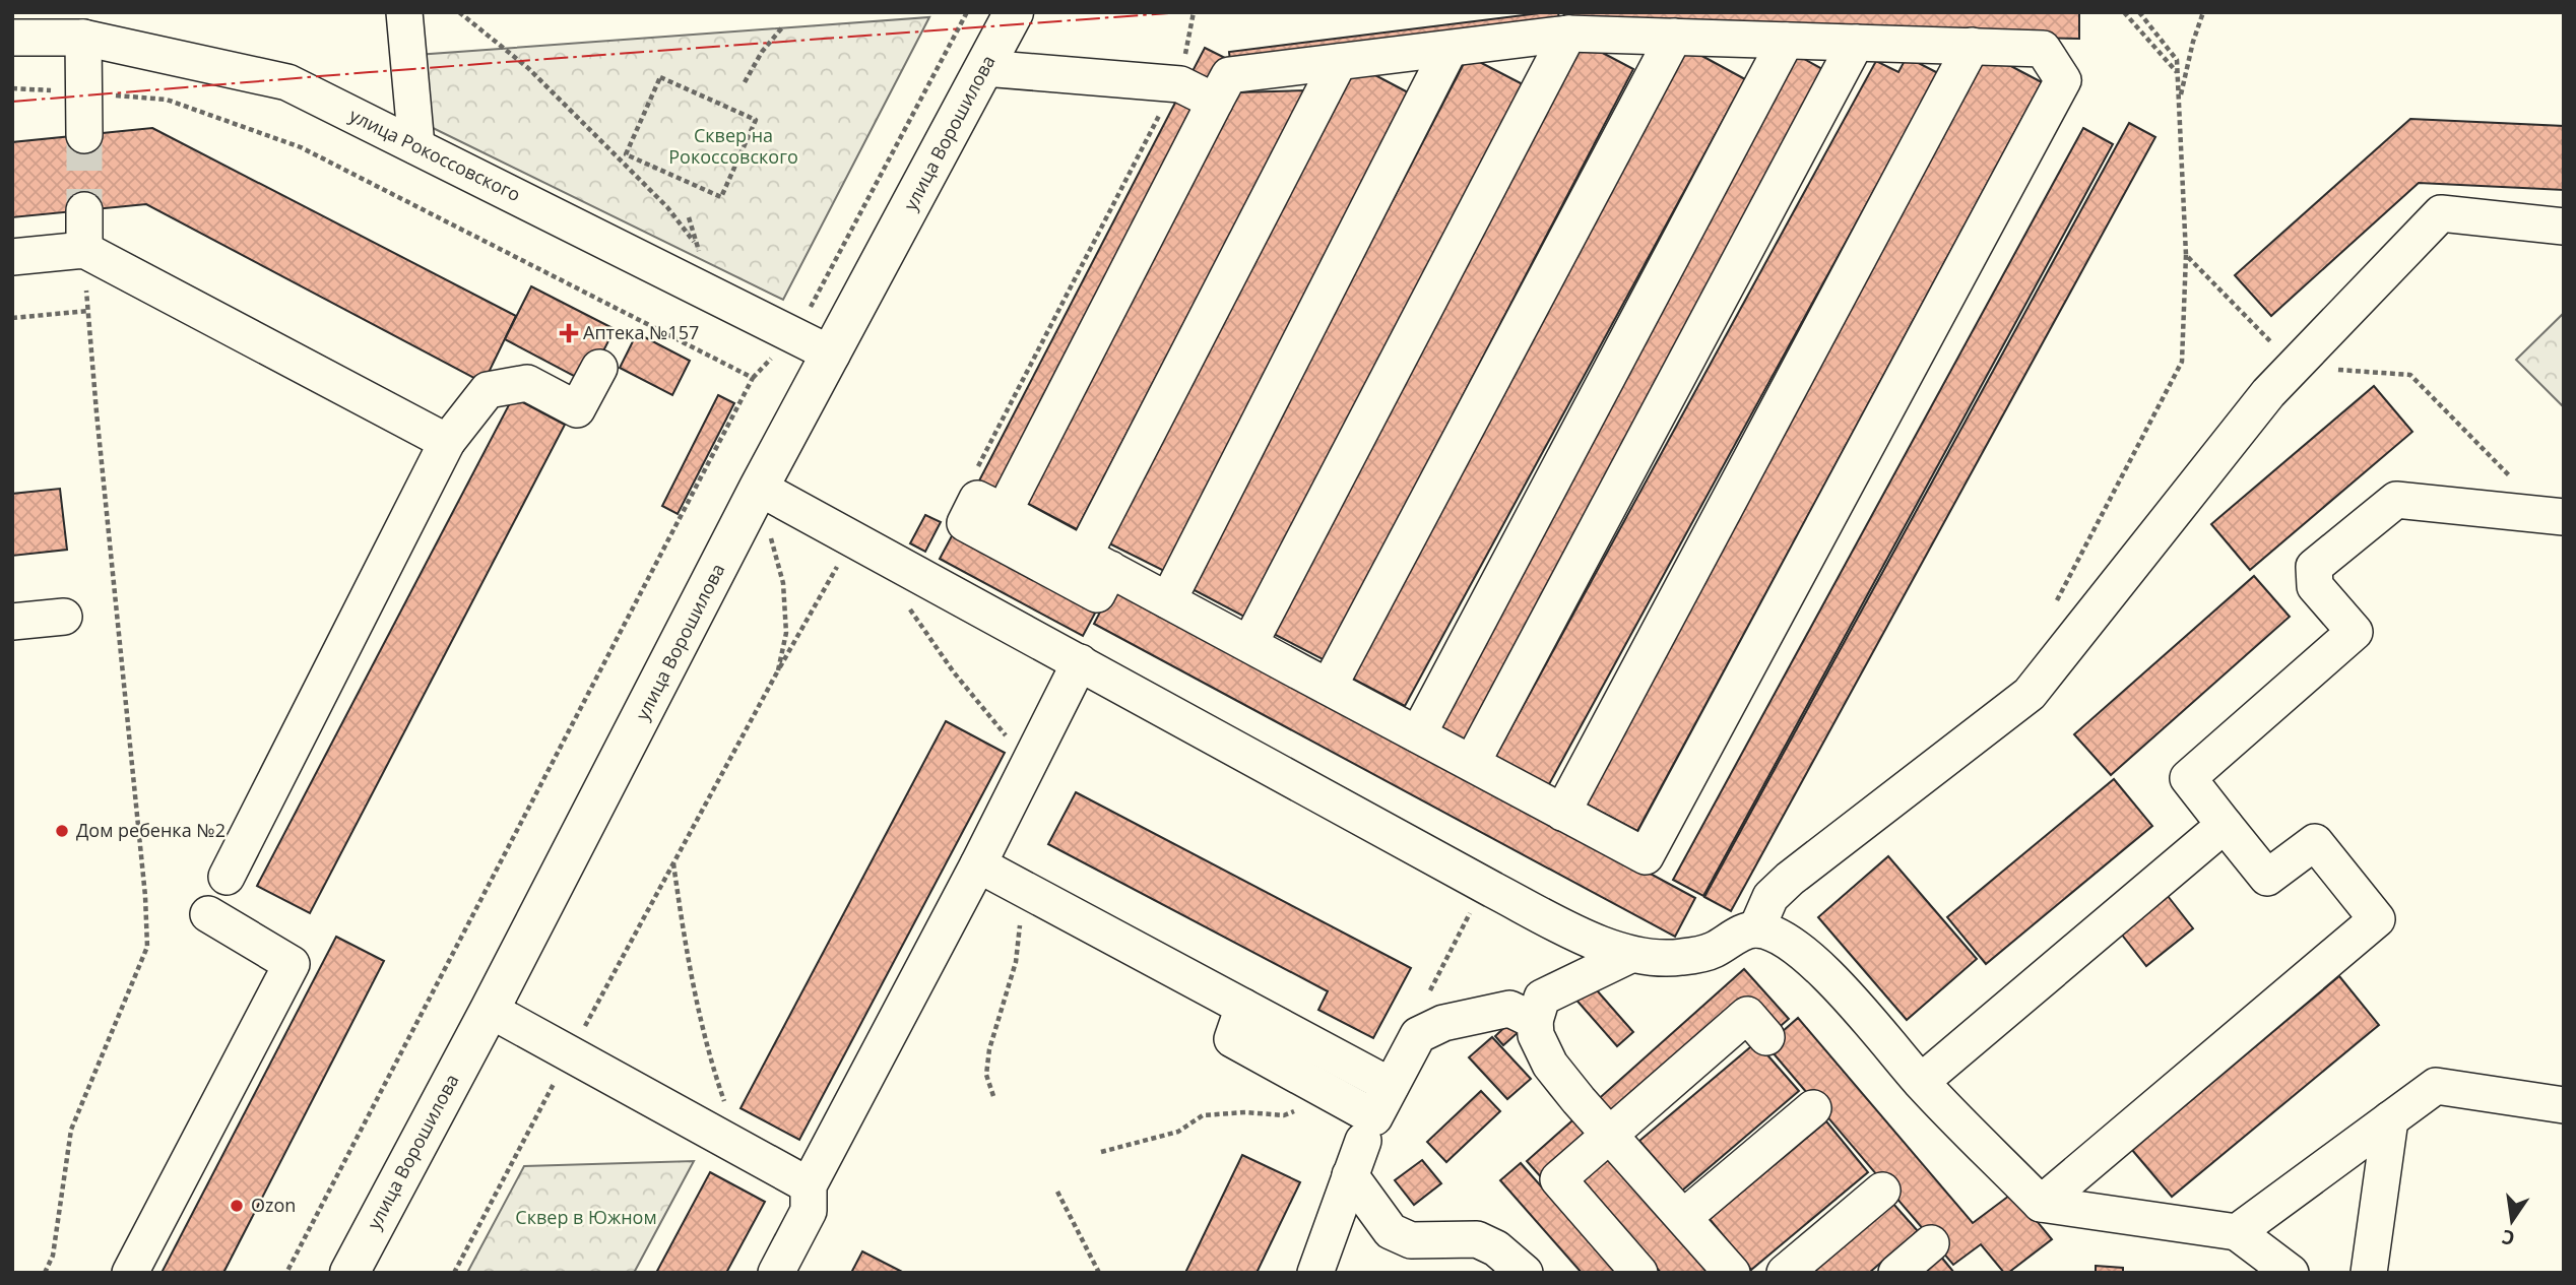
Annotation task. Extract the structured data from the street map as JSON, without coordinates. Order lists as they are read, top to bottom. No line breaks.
{"streets":{"main road":["улица Ворошилова"],"street":["улица Рокоссовского"]},"crossings":[["улица Ворошилова","улица Рокоссовского"]],"parks":["Сквер на Рокоссовского","Сквер в Южном"],"places":{"health":["Аптека №157"],"other":["Дом ребенка №2","Ozon"]},"north":"bottom"}
